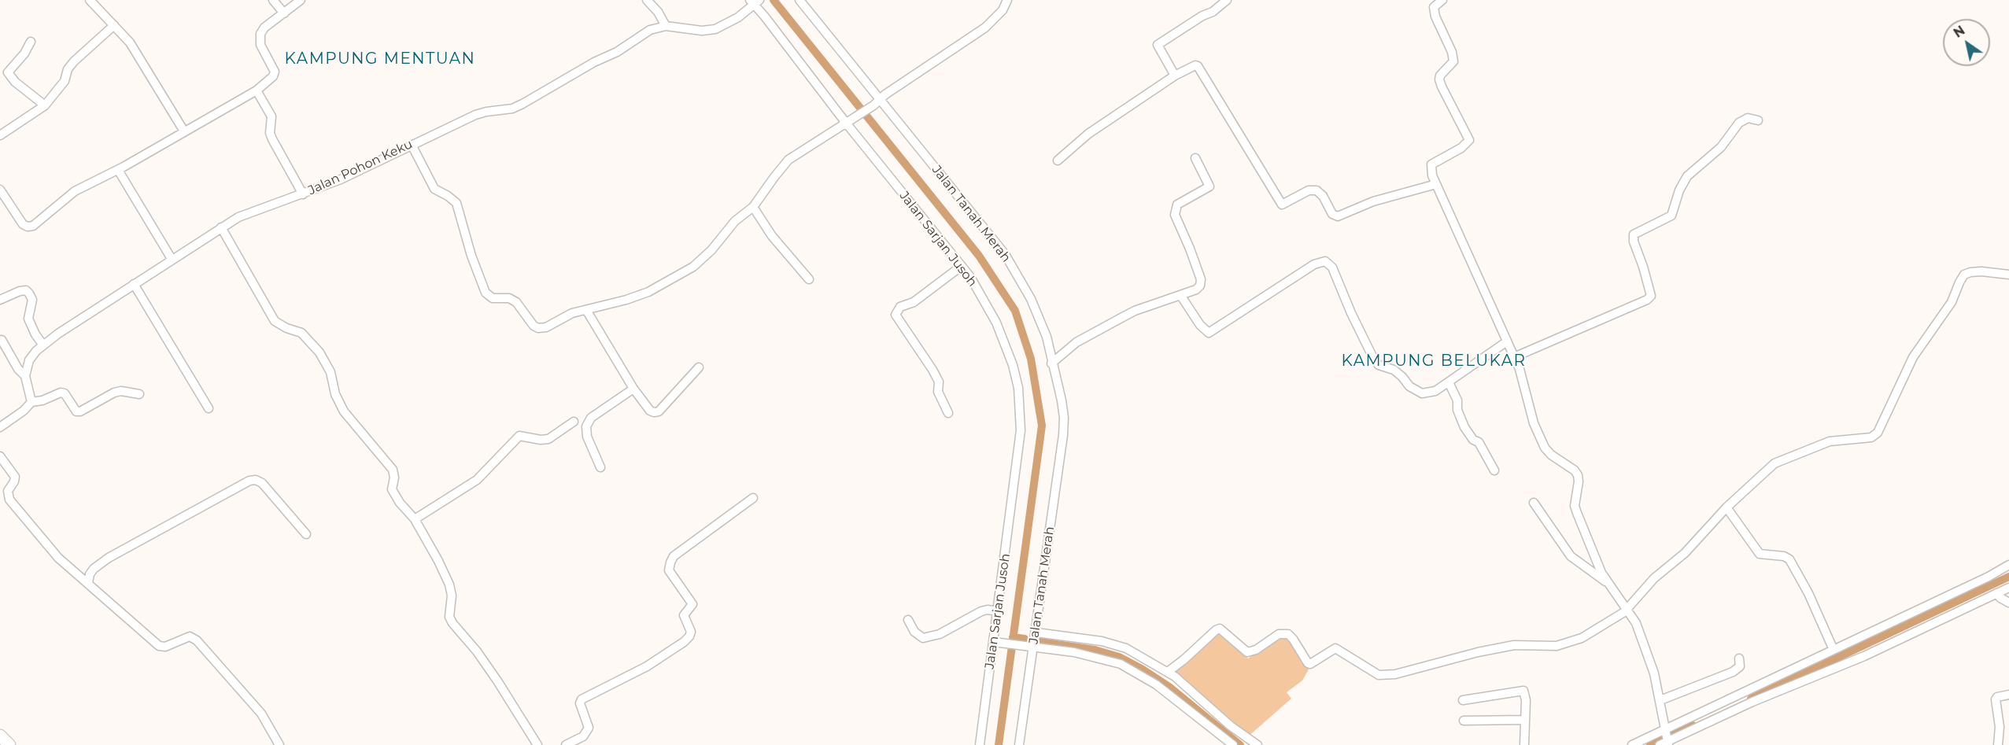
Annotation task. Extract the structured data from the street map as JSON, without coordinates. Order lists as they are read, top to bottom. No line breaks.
{"streets":{"street":["Jalan Pohon Keku","Jalan Tanah Merah","Jalan Sarjan Jusoh"]},"crossings":[["Jalan Pohon Keku","Jalan Sarjan Jusoh"]],"districts":["KAMPUNG MENTUAN","KAMPUNG BELUKAR"],"north":"top left"}
